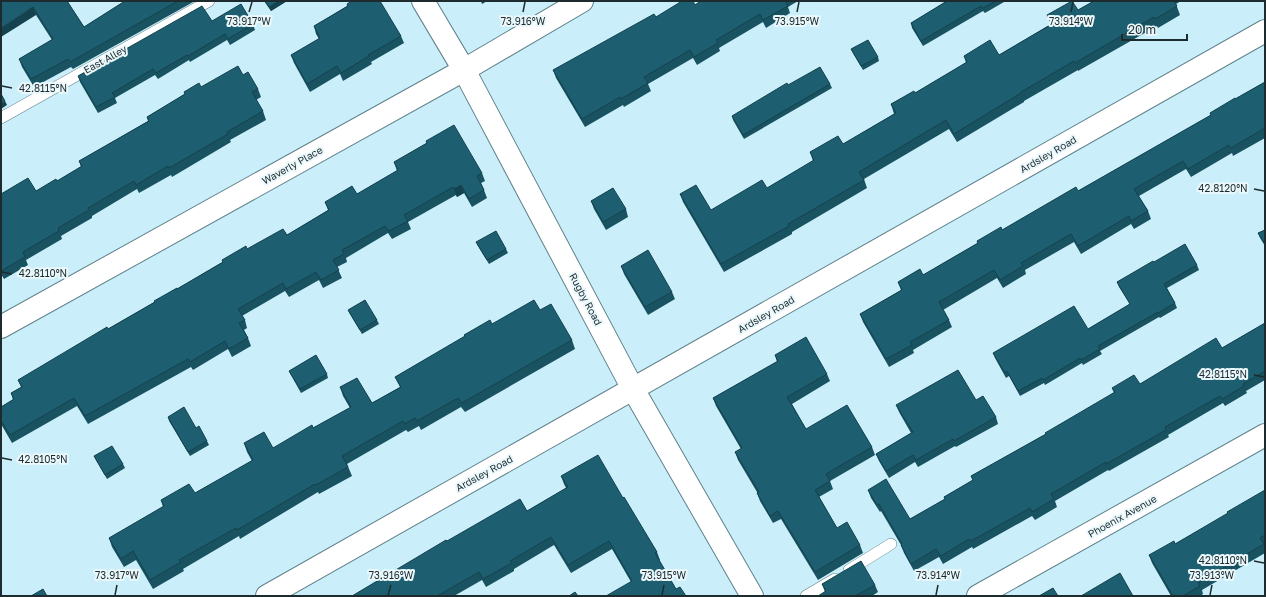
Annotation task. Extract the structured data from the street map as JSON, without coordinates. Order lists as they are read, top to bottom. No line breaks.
{"streets":{"street":["Ardsley Road","Waverly Place","Rugby Road","Phoenix Avenue"],"lane":["East Alley"]},"crossings":[["Ardsley Road","Rugby Road"],["Waverly Place","Rugby Road"]],"scale_bar":"20 m","coordinates":["73.917°W","73.916°W","73.915°W","73.914°W","42.8115°N","42.8120°N","42.8110°N","42.8105°N","73.913°W"]}
